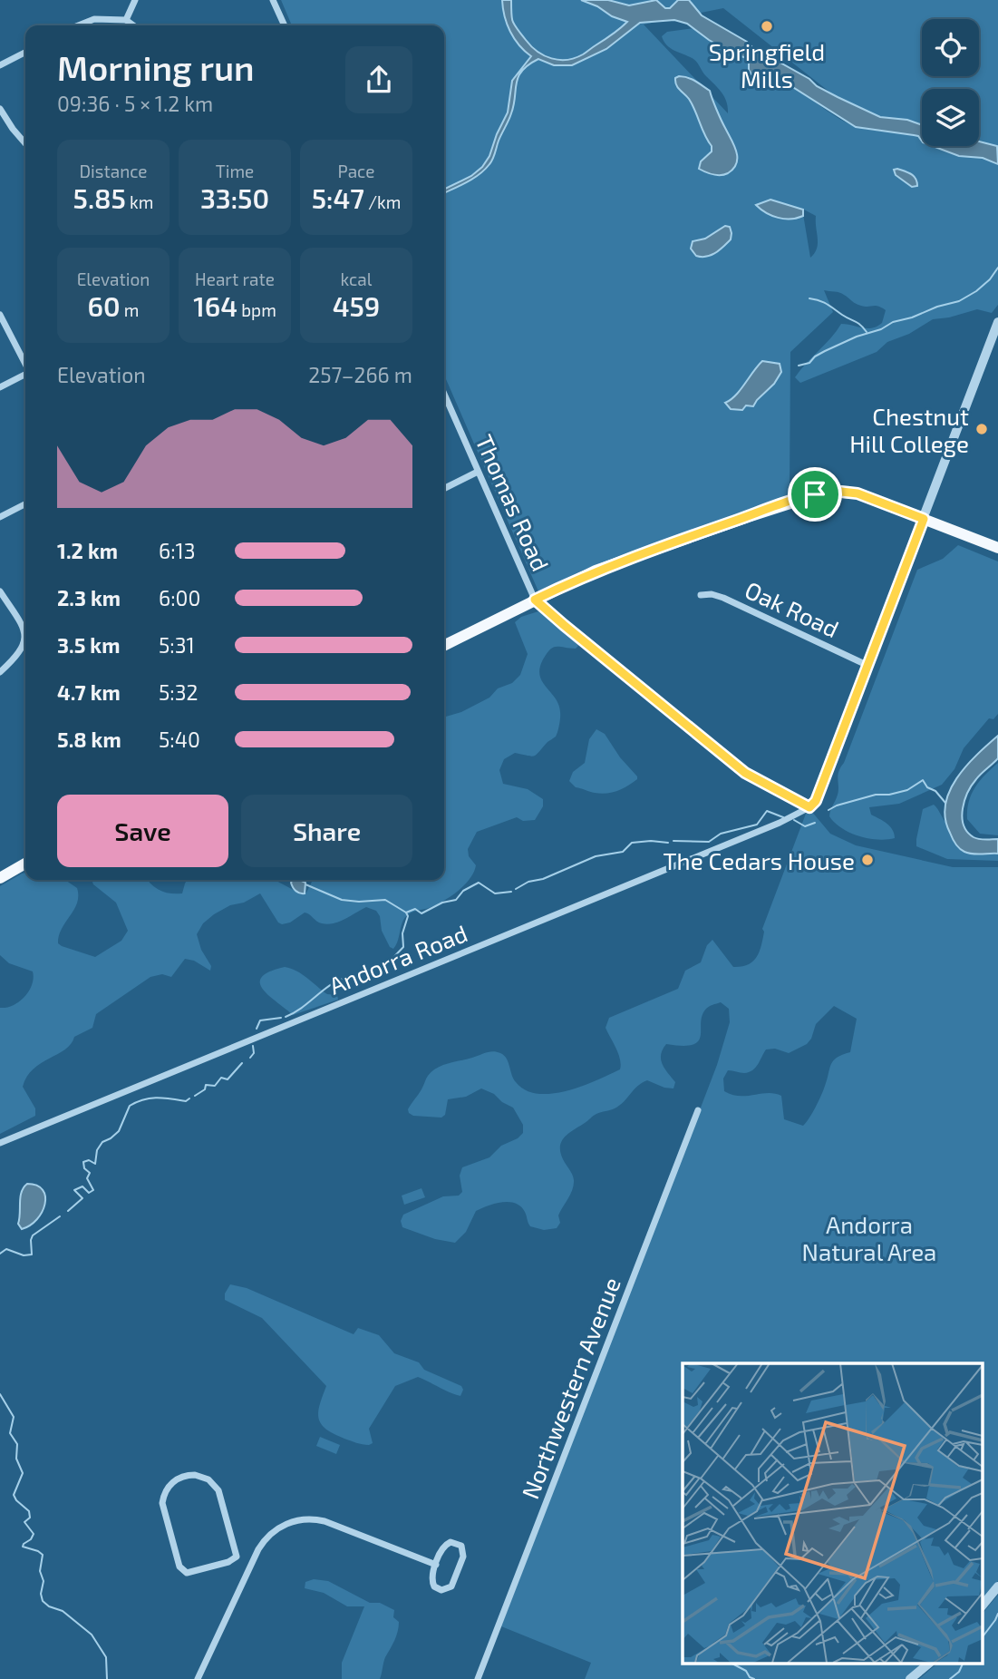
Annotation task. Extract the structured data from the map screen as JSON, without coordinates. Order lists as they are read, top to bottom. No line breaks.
{"streets":{"street":["Thomas Road","Oak Road","Andorra Road","Northwestern Avenue"]},"crossings":[["Thomas Road","Andorra Road"]],"parks":["Andorra Natural Area"],"places":["Springfield Mills","Chestnut Hill College","The Cedars House"],"page":{"heading":["Morning run","09:36 · 5 × 1.2 km"],"stats":[["Distance","5.85 km"],["Time","33:50"],["Pace","5:47 /km"],["Elevation","60 m"],["Heart rate","164 bpm"],["kcal","459"]],"chart":["Elevation","257–266 m"],"list":[{"name":"1.2 km","note":"6:13"},{"name":"2.3 km","note":"6:00"},{"name":"3.5 km","note":"5:31"},{"name":"4.7 km","note":"5:32"},{"name":"5.8 km","note":"5:40"}],"buttons":["Save","Share"]}}
